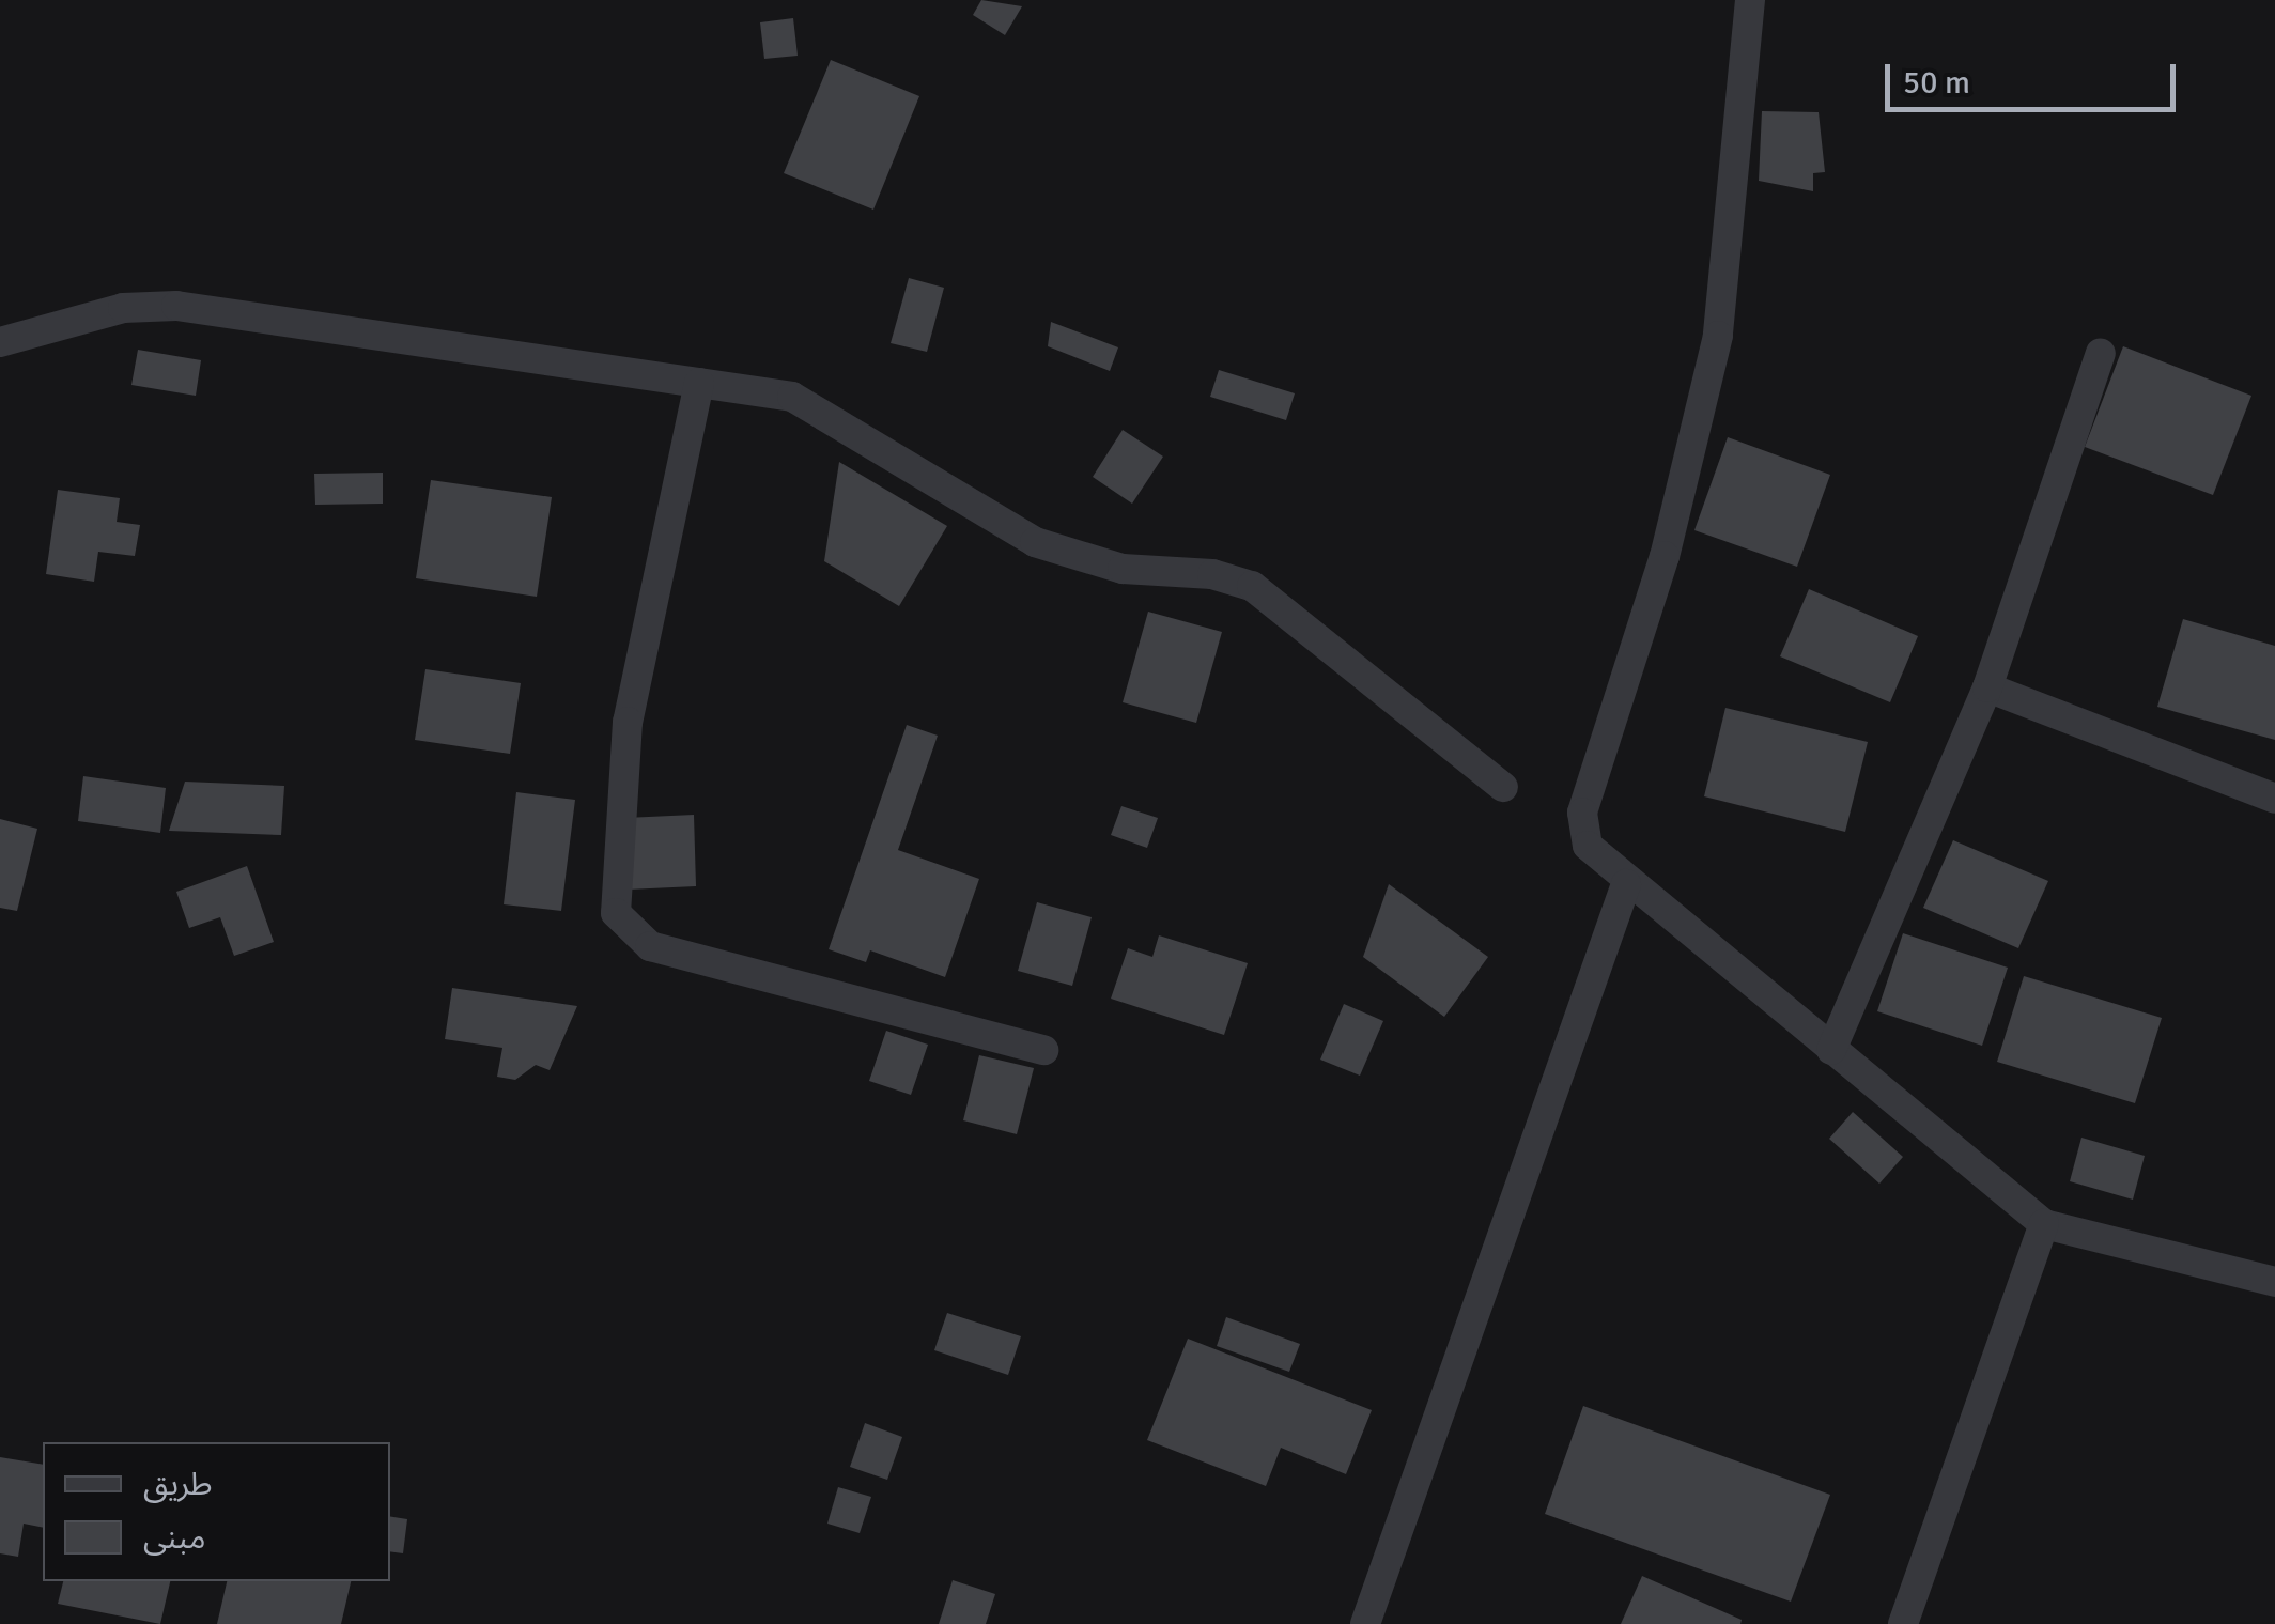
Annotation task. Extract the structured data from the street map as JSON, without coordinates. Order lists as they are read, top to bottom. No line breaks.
{"legend":["طريق","مبنى"],"scale_bar":"50 m"}
